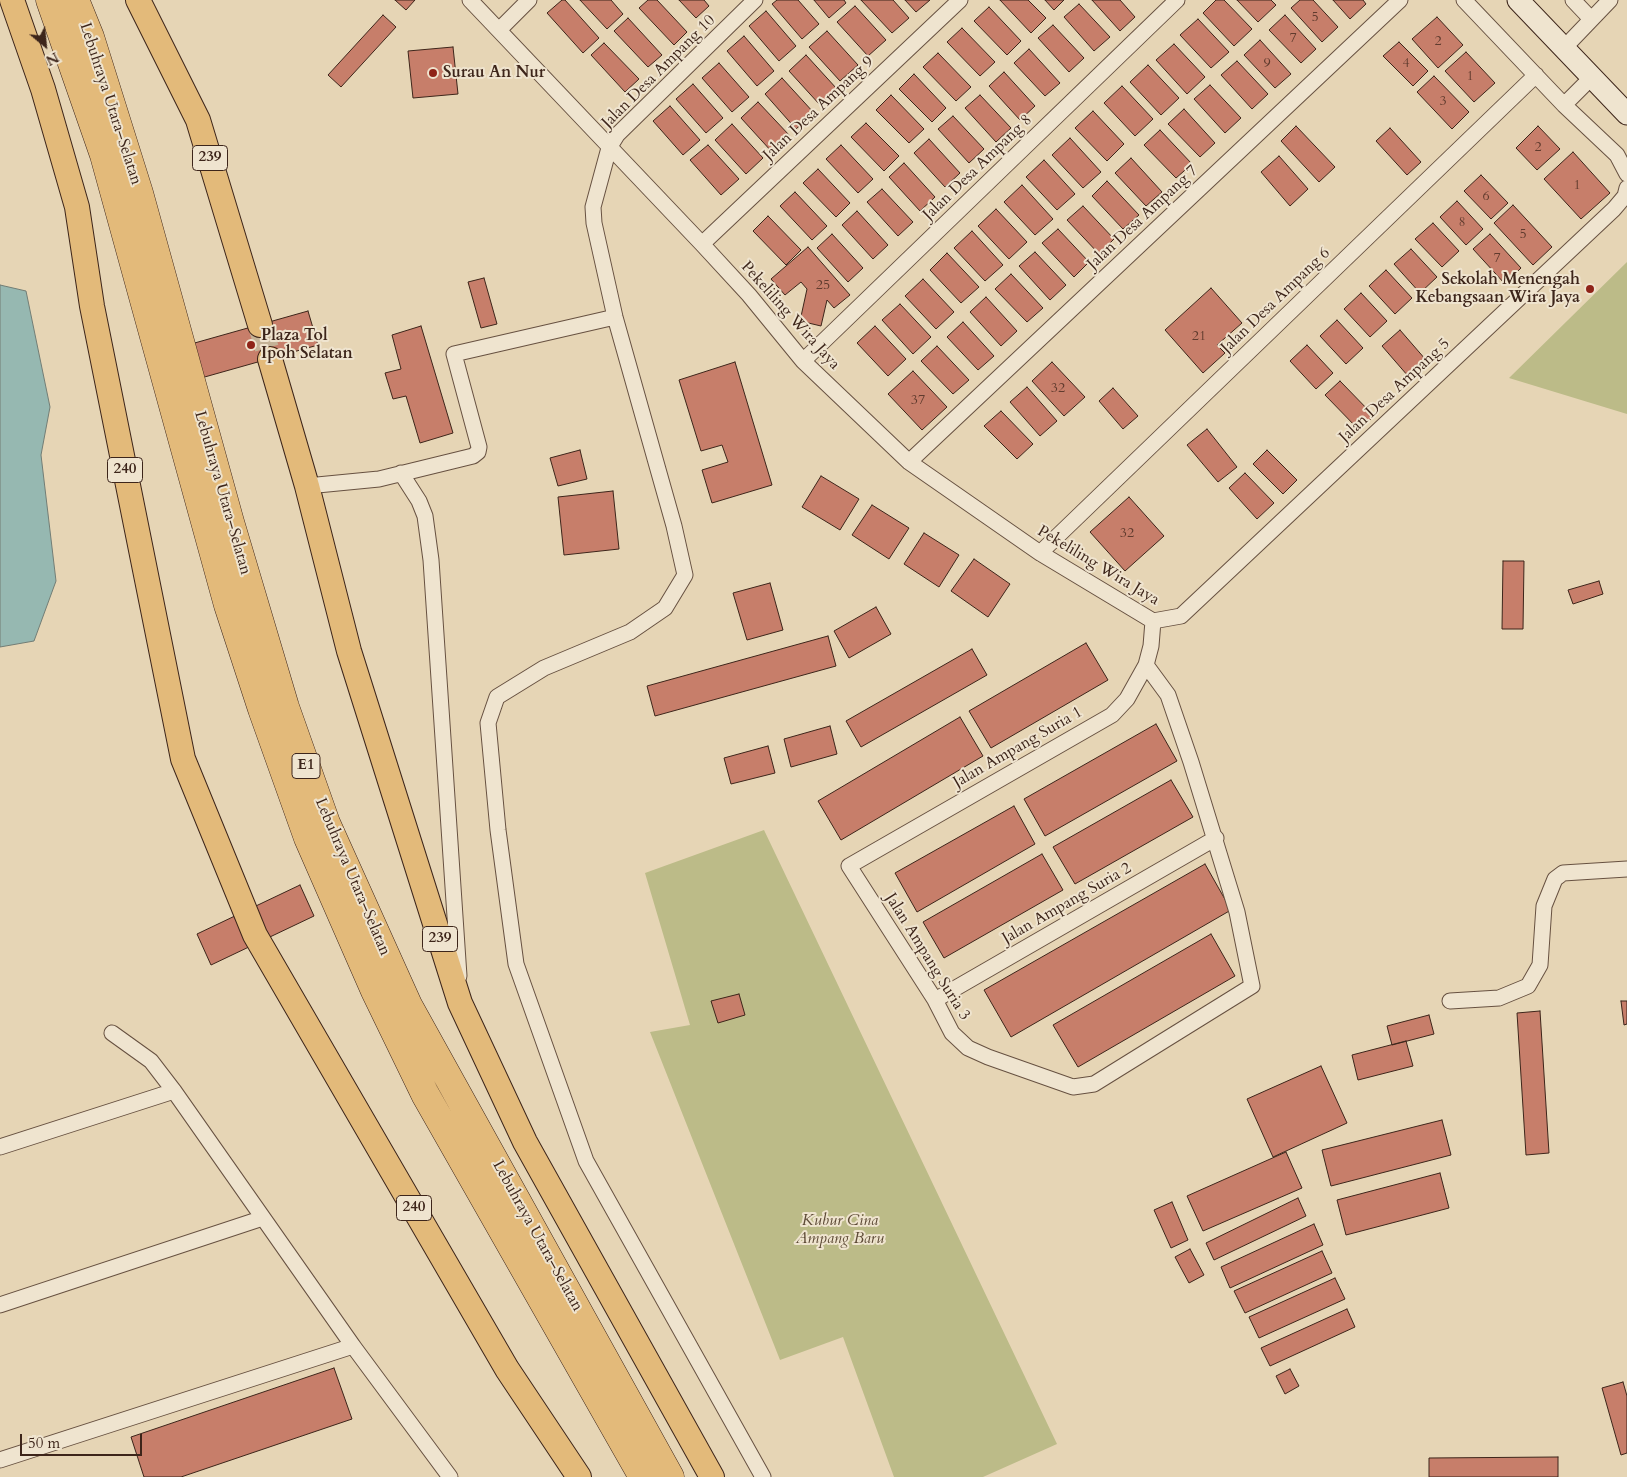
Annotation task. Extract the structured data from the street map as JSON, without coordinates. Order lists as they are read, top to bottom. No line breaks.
{"streets":{"highway":["Lebuhraya Utara–Selatan","E1"],"main road":["239","240"],"street":["Jalan Desa Ampang 10","Jalan Desa Ampang 9","Jalan Desa Ampang 8","Jalan Desa Ampang 7","Jalan Desa Ampang 6","Pekeliling Wira Jaya","Jalan Desa Ampang 5","Jalan Ampang Suria 1","Jalan Ampang Suria 2","Jalan Ampang Suria 3"]},"crossings":[["Jalan Desa Ampang 10","Pekeliling Wira Jaya"],["Jalan Desa Ampang 9","Pekeliling Wira Jaya"],["Jalan Desa Ampang 8","Pekeliling Wira Jaya"],["Jalan Desa Ampang 7","Pekeliling Wira Jaya"],["Jalan Desa Ampang 6","Pekeliling Wira Jaya"],["Pekeliling Wira Jaya","Jalan Desa Ampang 5"],["Pekeliling Wira Jaya","Jalan Ampang Suria 1"],["Jalan Ampang Suria 1","Jalan Ampang Suria 3"],["Jalan Ampang Suria 2","Jalan Ampang Suria 3"]],"parks":["Kubur Cina Ampang Baru"],"places":["Surau An Nur","Sekolah Menengah Kebangsaan Wira Jaya","Plaza Tol Ipoh Selatan"],"house_numbers":["5","7","2","9","4","1","3","2","1","6","8","5","7","25","21","32","37","32"],"scale_bar":"50 m","north":"bottom right"}
